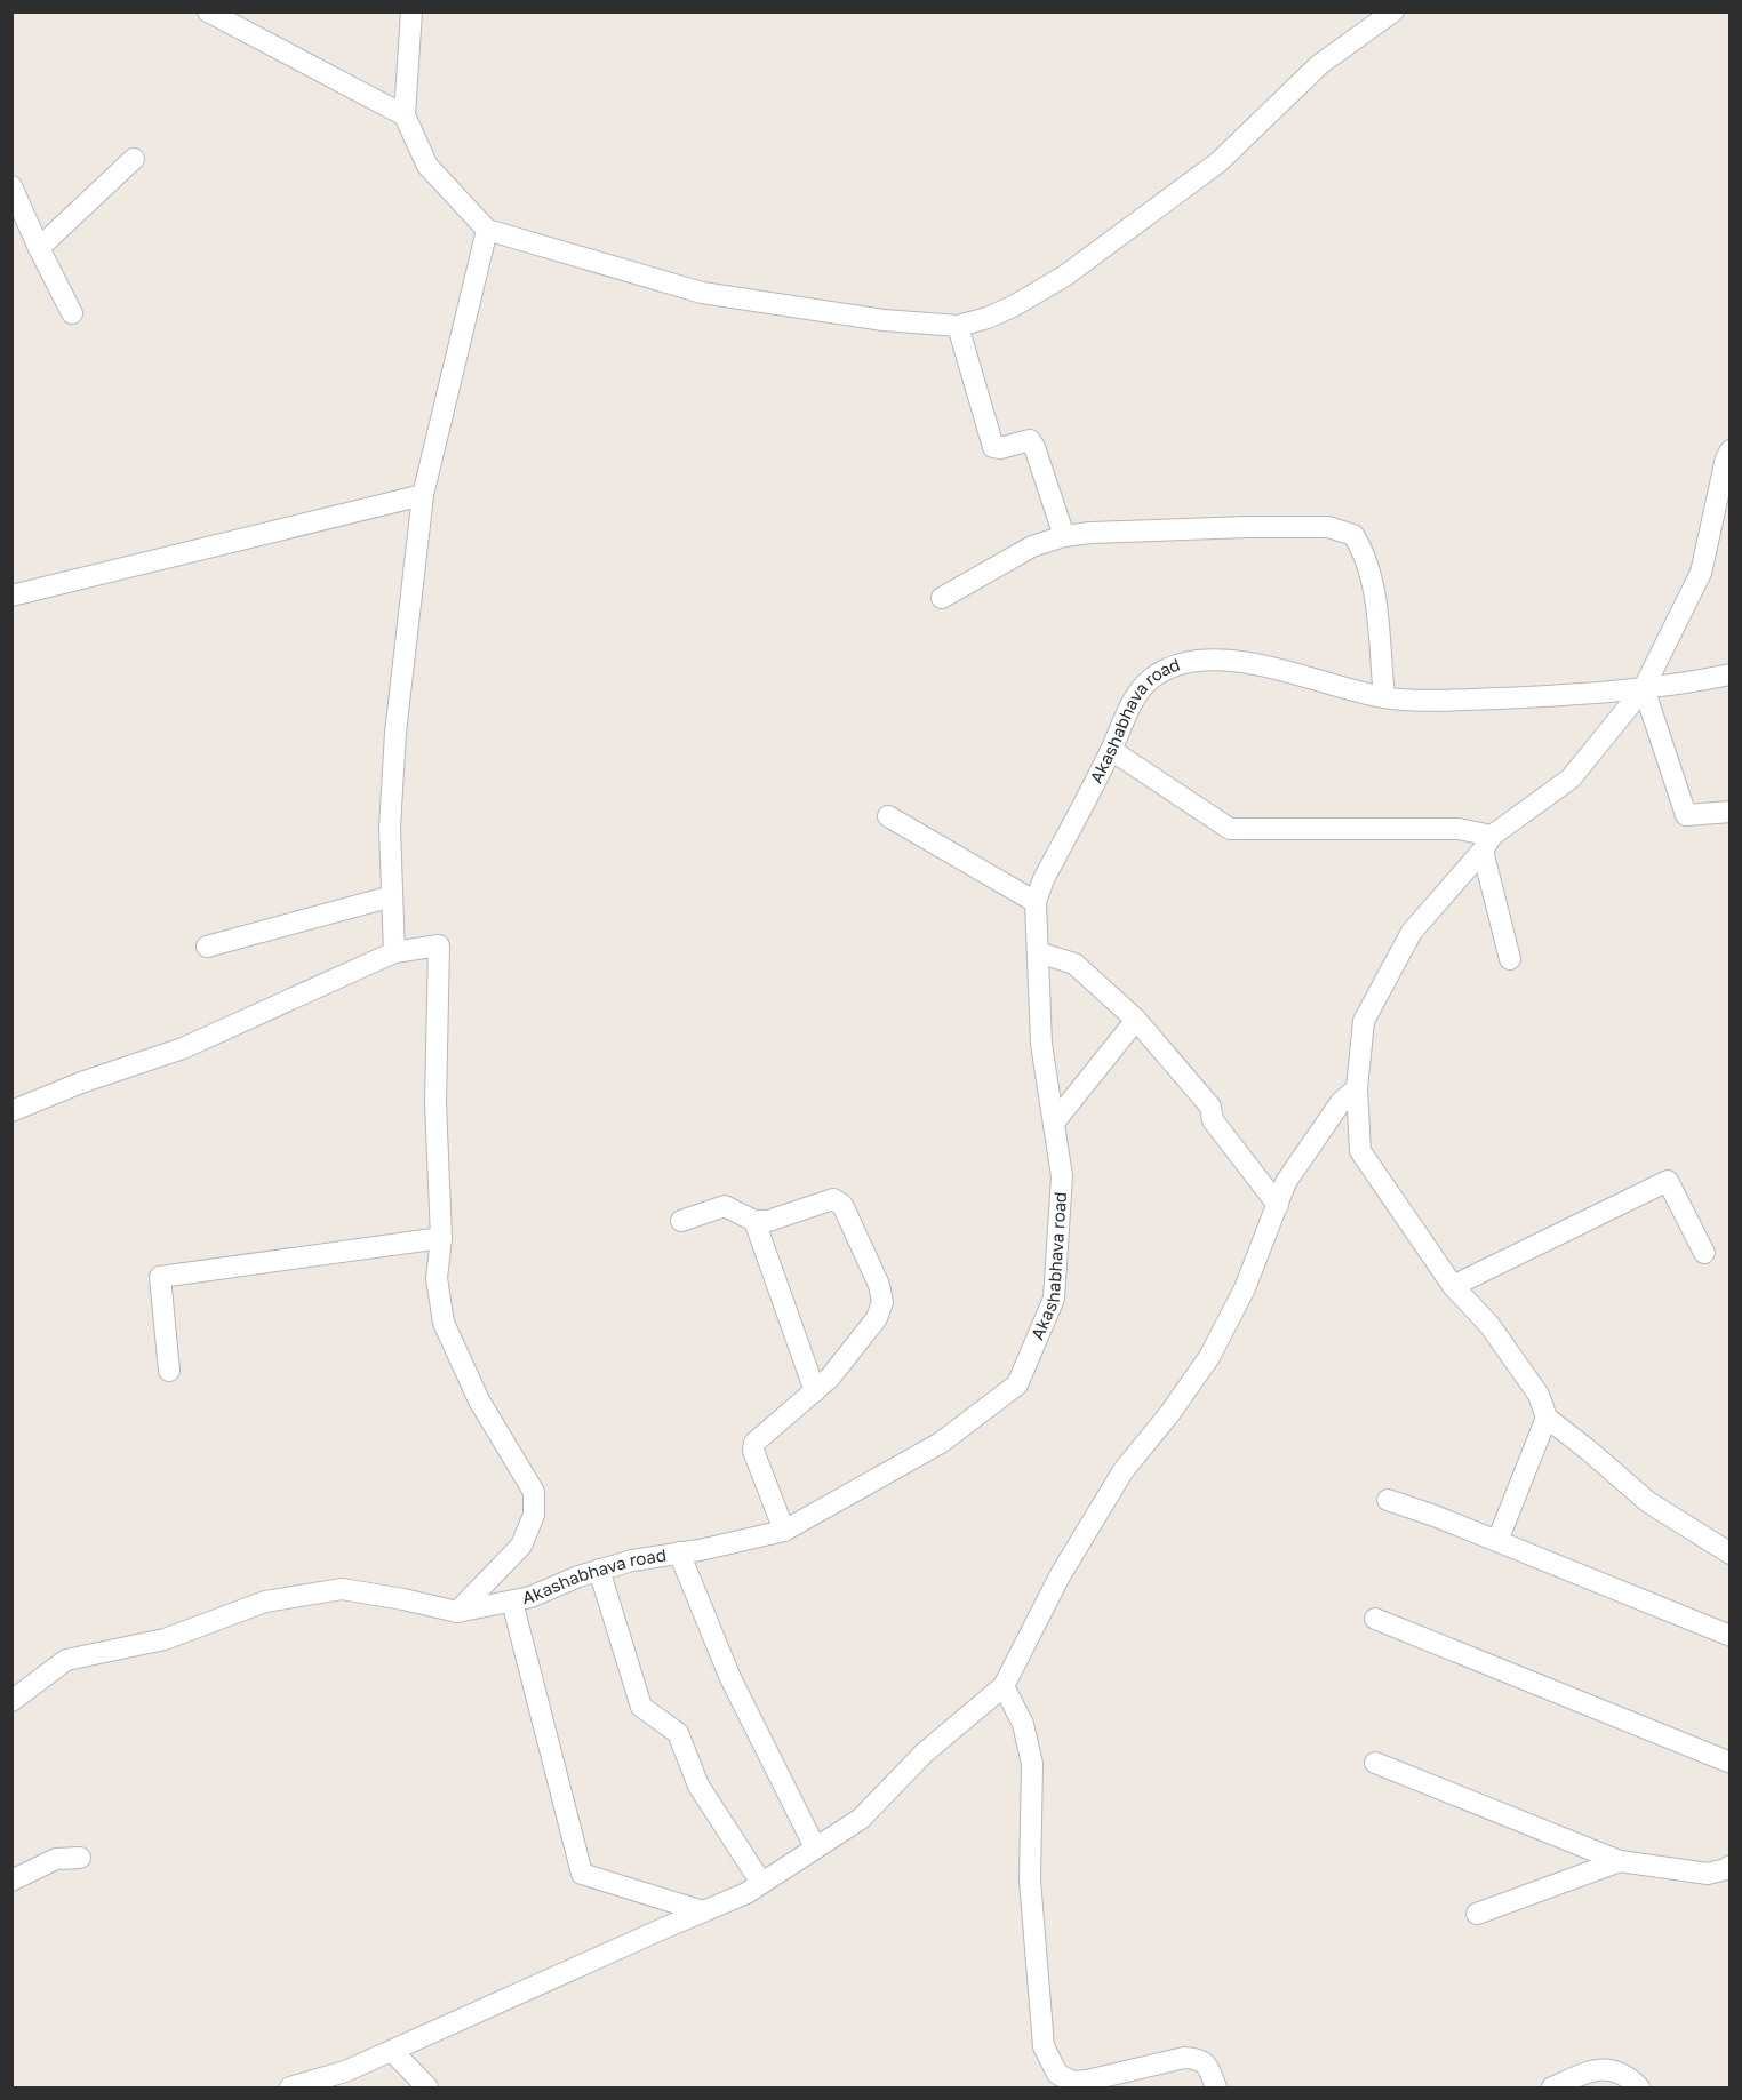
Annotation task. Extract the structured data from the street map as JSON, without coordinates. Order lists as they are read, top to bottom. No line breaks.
{"streets":{"street":["Akashabhava road"]}}
